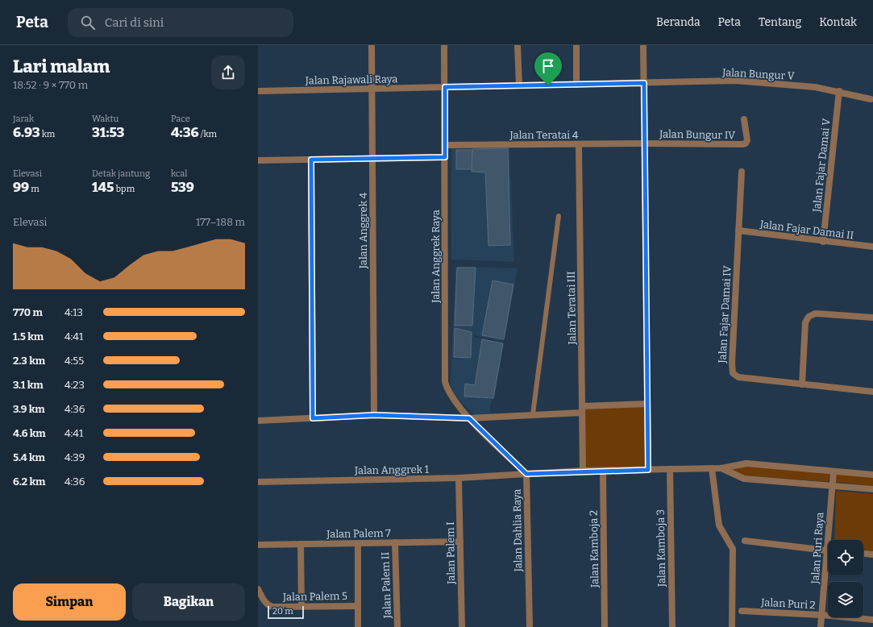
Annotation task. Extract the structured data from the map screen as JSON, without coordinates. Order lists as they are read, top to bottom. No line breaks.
{"streets":{"street":["Jalan Bungur V","Jalan Rajawali Raya","Jalan Teratai 4","Jalan Bungur IV","Jalan Fajar Damai V","Jalan Fajar Damai II","Jalan Anggrek 4","Jalan Anggrek Raya","Jalan Teratai III","Jalan Fajar Damai IV","Jalan Anggrek 1","Jalan Dahlia Raya","Jalan Palem 7","Jalan Kamboja 3","Jalan Puri Raya","Jalan Kamboja 2","Jalan Palem I","Jalan Palem II","Jalan Palem 5","Jalan Puri 2"]},"crossings":[["Jalan Bungur V","Jalan Rajawali Raya"],["Jalan Bungur V","Jalan Fajar Damai V"],["Jalan Rajawali Raya","Jalan Anggrek 4"],["Jalan Rajawali Raya","Jalan Anggrek Raya"],["Jalan Teratai 4","Jalan Bungur IV"],["Jalan Teratai 4","Jalan Anggrek Raya"],["Jalan Teratai 4","Jalan Teratai III"],["Jalan Fajar Damai V","Jalan Fajar Damai II"],["Jalan Fajar Damai II","Jalan Fajar Damai IV"],["Jalan Anggrek Raya","Jalan Dahlia Raya"],["Jalan Teratai III","Jalan Anggrek 1"],["Jalan Anggrek 1","Jalan Dahlia Raya"],["Jalan Anggrek 1","Jalan Kamboja 3"],["Jalan Anggrek 1","Jalan Puri Raya"],["Jalan Anggrek 1","Jalan Kamboja 2"],["Jalan Anggrek 1","Jalan Palem I"],["Jalan Palem 7","Jalan Palem I"],["Jalan Palem 7","Jalan Palem II"],["Jalan Puri Raya","Jalan Puri 2"]],"scale_bar":"20 m","page":{"header":"Peta","search":"Cari di sini","nav":["Beranda","Peta","Tentang","Kontak"],"heading":["Lari malam","18:52 · 9 × 770 m"],"stats":[["Jarak","6.93 km"],["Waktu","31:53"],["Pace","4:36 /km"],["Elevasi","99 m"],["Detak jantung","145 bpm"],["kcal","539"]],"chart":["Elevasi","177–188 m"],"list":[{"name":"770 m","note":"4:13"},{"name":"1.5 km","note":"4:41"},{"name":"2.3 km","note":"4:55"},{"name":"3.1 km","note":"4:23"},{"name":"3.9 km","note":"4:36"},{"name":"4.6 km","note":"4:41"},{"name":"5.4 km","note":"4:39"},{"name":"6.2 km","note":"4:36"}],"buttons":["Simpan","Bagikan"],"scale":"20 m"}}
